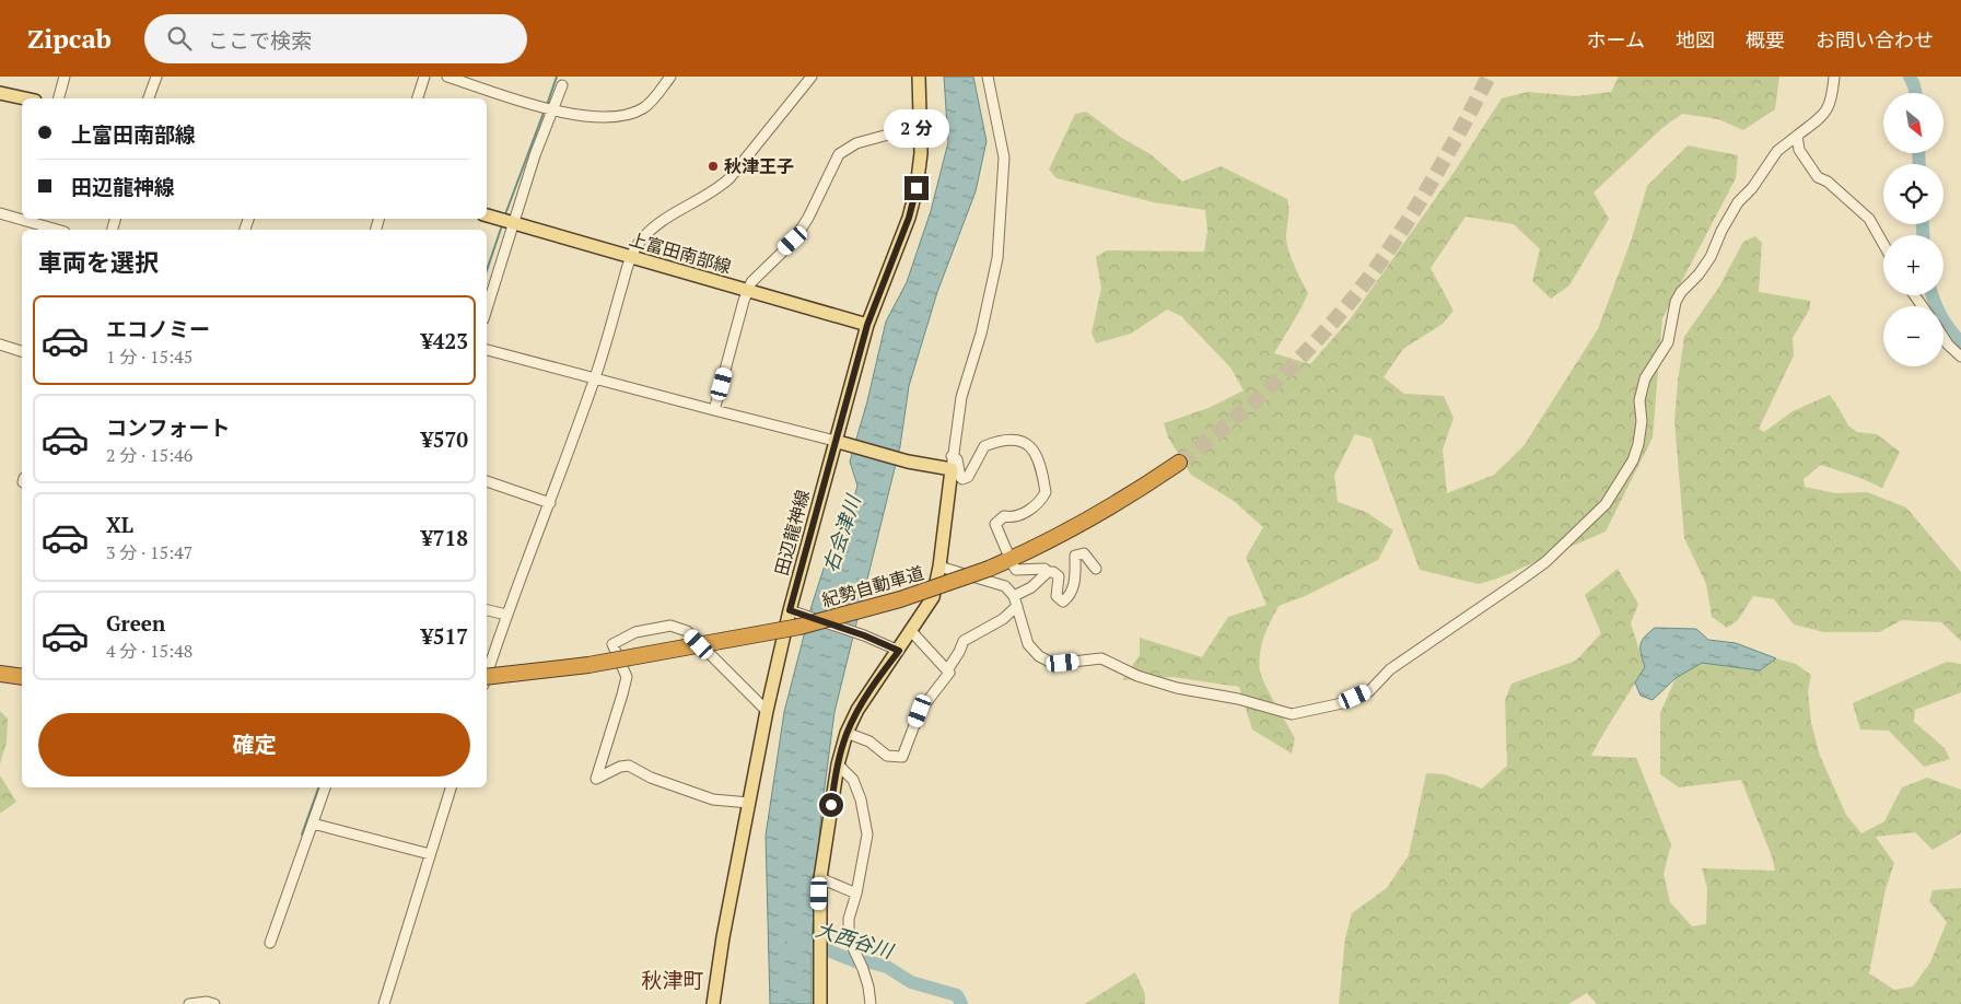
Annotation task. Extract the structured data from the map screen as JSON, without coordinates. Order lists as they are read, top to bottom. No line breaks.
{"streets":{"highway":["紀勢自動車道"],"main road":["上富田南部線","田辺龍神線"]},"crossings":[["上富田南部線","田辺龍神線"]],"districts":["秋津町"],"water":["右会津川","大西谷川"],"places":["秋津王子"],"north":"bottom right","page":{"header":"Zipcab","search":"ここで検索","nav":["ホーム","地図","概要","お問い合わせ"],"map_buttons":["+","−"],"banner":["上富田南部線","田辺龍神線"],"bubble":"2 分","heading":"車両を選択","list":[{"name":"エコノミー","note":"1 分 · 15:45","value":"¥423"},{"name":"コンフォート","note":"2 分 · 15:46","value":"¥570"},{"name":"XL","note":"3 分 · 15:47","value":"¥718"},{"name":"Green","note":"4 分 · 15:48","value":"¥517"}],"buttons":"確定"}}
